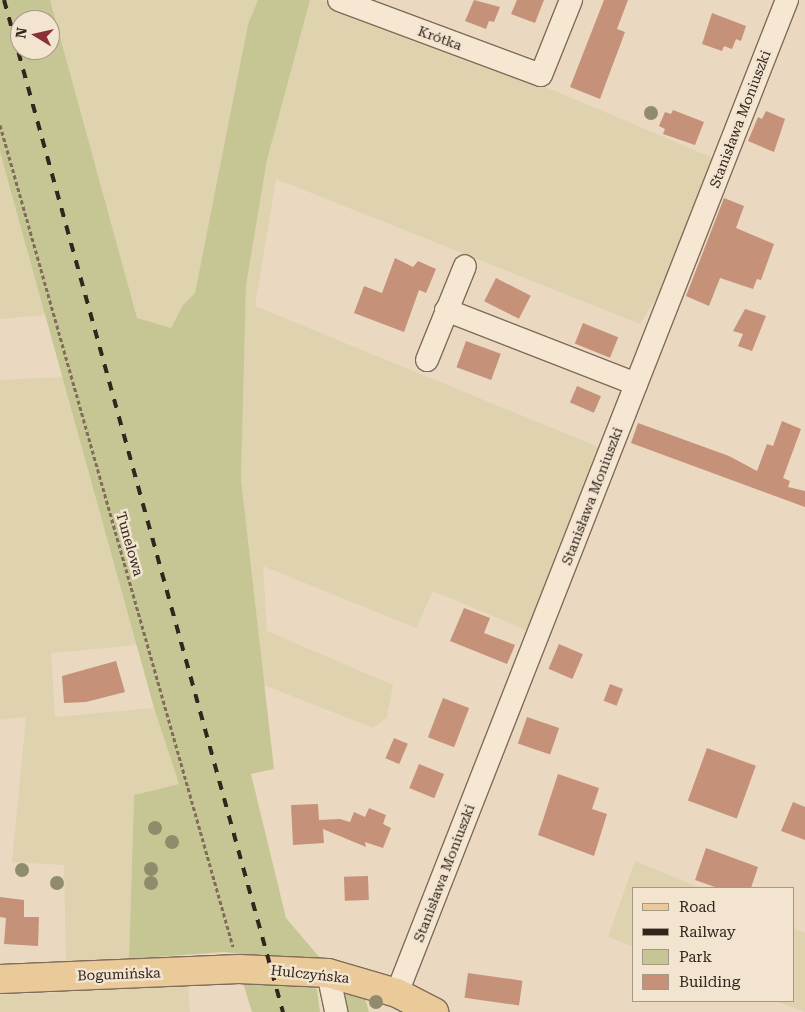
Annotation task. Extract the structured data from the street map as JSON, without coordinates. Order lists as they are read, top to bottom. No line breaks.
{"streets":{"main road":["Bogumińska","Hulczyńska"],"street":["Krótka","Stanisława Moniuszki"],"path":["Tunelowa"]},"crossings":[["Stanisława Moniuszki","Hulczyńska"],["Tunelowa","Bogumińska"],["Tunelowa","Hulczyńska"],["Bogumińska","Hulczyńska"]],"legend":["Road","Railway","Park","Building"],"north":"left"}
